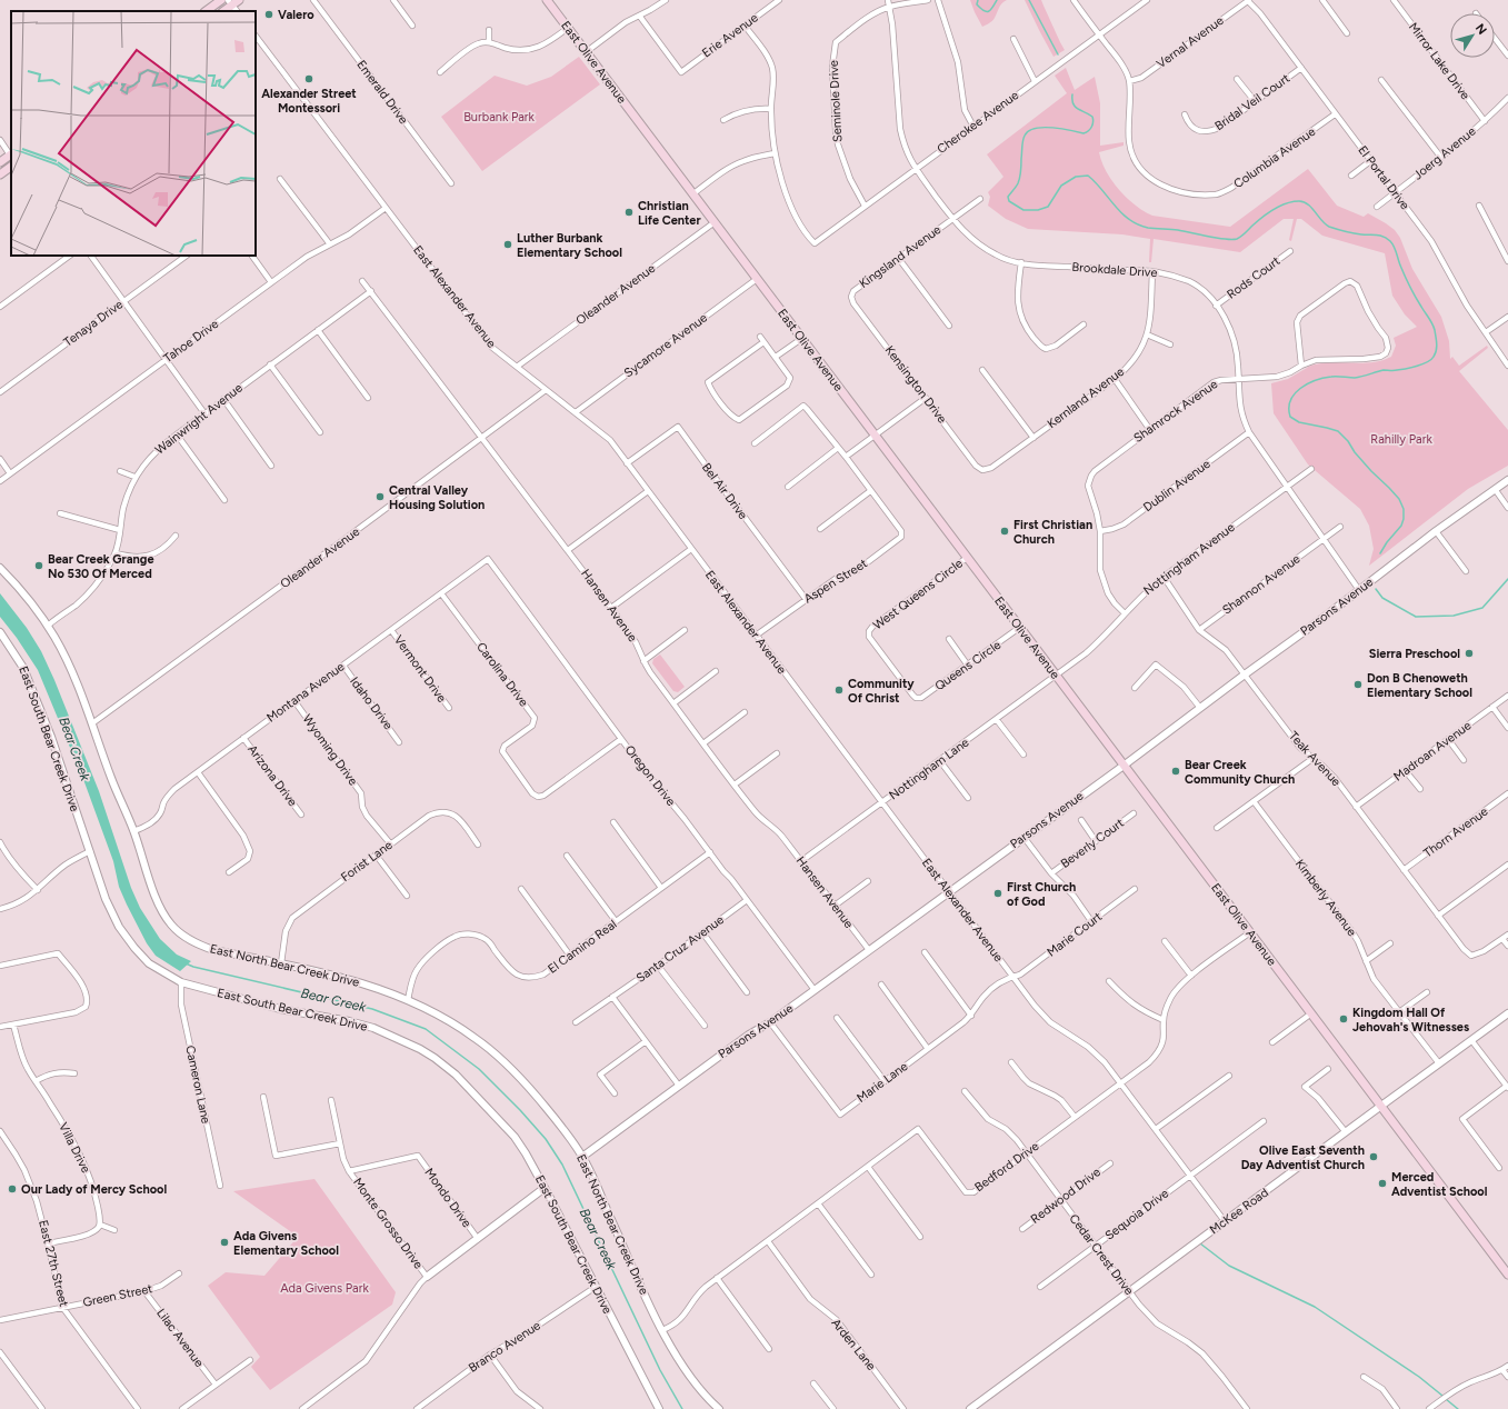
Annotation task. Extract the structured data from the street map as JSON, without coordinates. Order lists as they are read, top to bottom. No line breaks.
{"streets":{"main road":["East Olive Avenue"],"street":["Erie Avenue","Vernal Avenue","Mirror Lake Drive","Emerald Drive","Seminole Drive","Bridal Veil Court","Cherokee Avenue","Joerg Avenue","Columbia Avenue","El Portal Drive","Kingsland Avenue","Brookdale Drive","Rods Court","Oleander Avenue","East Alexander Avenue","Tenaya Drive","Tahoe Drive","Sycamore Avenue","Kensington Drive","Kernland Avenue","Shamrock Avenue","Wainwright Avenue","Dublin Avenue","Bel Air Drive","Nottingham Avenue","Aspen Street","Shannon Avenue","West Queens Circle","Hansen Avenue","Parsons Avenue","Queens Circle","Vermont Drive","Carolina Drive","Montana Avenue","Idaho Drive","East South Bear Creek Drive","Wyoming Drive","Madroan Avenue","Teak Avenue","Nottingham Lane","Arizona Drive","Oregon Drive","Thorn Avenue","Beverly Court","Forist Lane","Kimberly Avenue","Marie Court","El Camino Real","Santa Cruz Avenue","East North Bear Creek Drive","Marie Lane","Cameron Lane","Villa Drive","Bedford Drive","Redwood Drive","Mondo Drive","McKee Road","Sequoia Drive","Monte Grosso Drive","Cedar Crest Drive","East 27th Street","Green Street","Lilac Avenue","Arden Lane","Branco Avenue"]},"crossings":[["Vernal Avenue","Columbia Avenue"],["Vernal Avenue","El Portal Drive"],["Mirror Lake Drive","Joerg Avenue"],["East Olive Avenue","Oleander Avenue"],["East Olive Avenue","Sycamore Avenue"],["East Olive Avenue","Nottingham Avenue"],["East Olive Avenue","West Queens Circle"],["East Olive Avenue","Parsons Avenue"],["East Olive Avenue","Queens Circle"],["East Olive Avenue","Nottingham Lane"],["East Olive Avenue","Bedford Drive"],["East Olive Avenue","McKee Road"],["Seminole Drive","Cherokee Avenue"],["Seminole Drive","Brookdale Drive"],["Bridal Veil Court","El Portal Drive"],["Cherokee Avenue","Columbia Avenue"],["Cherokee Avenue","Brookdale Drive"],["Joerg Avenue","El Portal Drive"],["Columbia Avenue","El Portal Drive"],["Kingsland Avenue","Brookdale Drive"],["Kingsland Avenue","Kensington Drive"],["Brookdale Drive","Rods Court"],["Brookdale Drive","Kernland Avenue"],["Brookdale Drive","Shamrock Avenue"],["Brookdale Drive","Dublin Avenue"],["Brookdale Drive","Nottingham Avenue"],["Brookdale Drive","Shannon Avenue"],["Brookdale Drive","Parsons Avenue"],["Oleander Avenue","East Alexander Avenue"],["Oleander Avenue","Hansen Avenue"],["Oleander Avenue","East North Bear Creek Drive"],["East Alexander Avenue","Tahoe Drive"],["East Alexander Avenue","Sycamore Avenue"],["East Alexander Avenue","Bel Air Drive"],["East Alexander Avenue","Aspen Street"],["East Alexander Avenue","Parsons Avenue"],["East Alexander Avenue","Nottingham Lane"],["East Alexander Avenue","Marie Court"],["East Alexander Avenue","Marie Lane"],["East Alexander Avenue","Bedford Drive"],["East Alexander Avenue","McKee Road"],["East Alexander Avenue","Sequoia Drive"],["Kensington Drive","Kernland Avenue"],["Shamrock Avenue","Dublin Avenue"],["Wainwright Avenue","Hansen Avenue"],["Wainwright Avenue","East North Bear Creek Drive"],["Bel Air Drive","Aspen Street"],["Nottingham Avenue","Teak Avenue"],["Nottingham Avenue","Nottingham Lane"],["Shannon Avenue","Teak Avenue"],["West Queens Circle","Queens Circle"],["Hansen Avenue","Parsons Avenue"],["Hansen Avenue","Nottingham Lane"],["Parsons Avenue","Teak Avenue"],["Parsons Avenue","Oregon Drive"],["Parsons Avenue","East North Bear Creek Drive"],["Parsons Avenue","Marie Lane"],["Vermont Drive","Montana Avenue"],["Carolina Drive","Montana Avenue"],["Carolina Drive","Oregon Drive"],["Montana Avenue","Idaho Drive"],["Montana Avenue","Wyoming Drive"],["Montana Avenue","Arizona Drive"],["Montana Avenue","Oregon Drive"],["Montana Avenue","East North Bear Creek Drive"],["East South Bear Creek Drive","Cameron Lane"],["East South Bear Creek Drive","Branco Avenue"],["Wyoming Drive","Forist Lane"],["Madroan Avenue","Teak Avenue"],["Teak Avenue","Thorn Avenue"],["Oregon Drive","El Camino Real"],["Oregon Drive","Santa Cruz Avenue"],["Forist Lane","East North Bear Creek Drive"],["Kimberly Avenue","McKee Road"],["Marie Court","Marie Lane"],["El Camino Real","East North Bear Creek Drive"],["East North Bear Creek Drive","Bedford Drive"],["Bedford Drive","Cedar Crest Drive"],["Bedford Drive","Arden Lane"],["Redwood Drive","Cedar Crest Drive"],["Mondo Drive","Monte Grosso Drive"],["McKee Road","Cedar Crest Drive"],["Sequoia Drive","Cedar Crest Drive"],["East 27th Street","Green Street"],["Green Street","Lilac Avenue"]],"water":["Bear Creek"],"parks":["Burbank Park","Rahilly Park","Ada Givens Park"],"places":["Valero","Alexander Street Montessori","Christian Life Center","Luther Burbank Elementary School","Central Valley Housing Solution","First Christian Church","Bear Creek Grange No 530 Of Merced","Sierra Preschool","Don B Chenoweth Elementary School","Community Of Christ","Bear Creek Community Church","First Church of God","Kingdom Hall Of Jehovah's Witnesses","Olive East Seventh Day Adventist Church","Merced Adventist School","Our Lady of Mercy School","Ada Givens Elementary School"],"north":"top right"}
